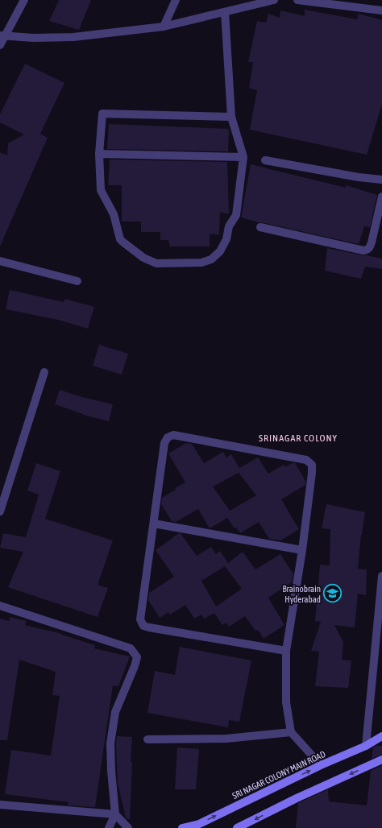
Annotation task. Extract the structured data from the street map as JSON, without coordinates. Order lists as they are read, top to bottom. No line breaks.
{"streets":{"main road":["SRI NAGAR COLONY MAIN ROAD"]},"districts":["SRINAGAR COLONY"],"places":{"school or university":["Brainobrain Hyderabad"]}}
